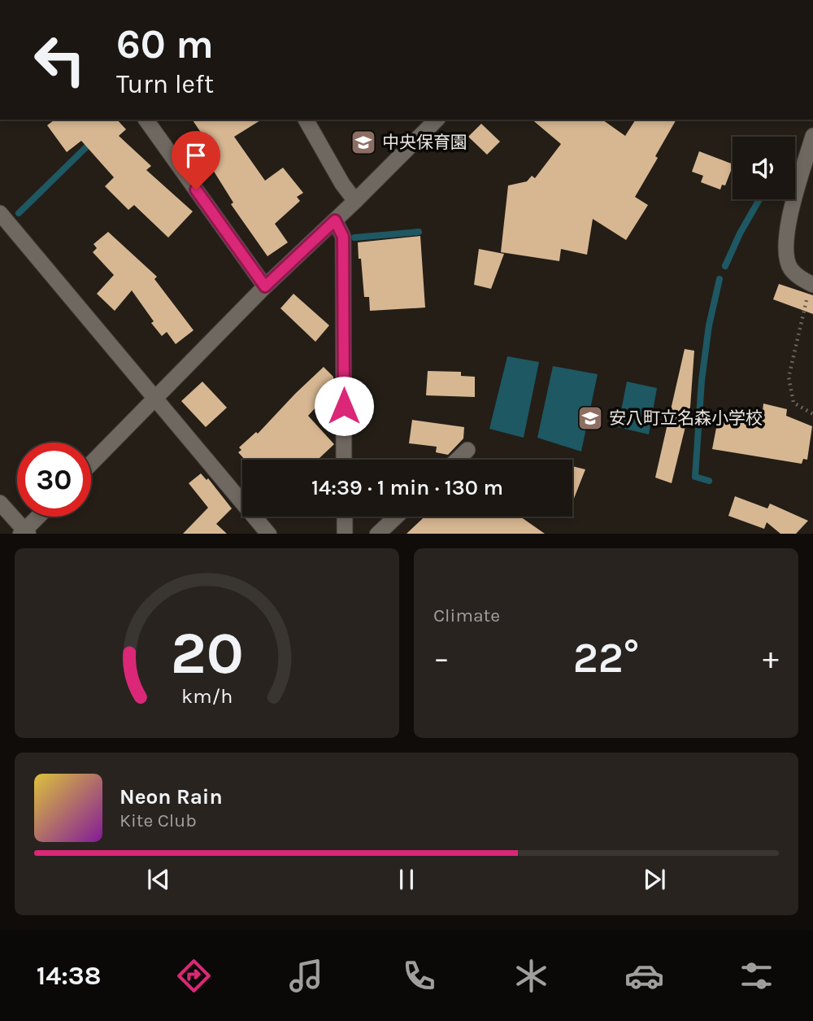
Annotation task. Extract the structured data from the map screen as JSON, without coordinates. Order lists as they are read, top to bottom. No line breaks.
{"places":{"school or university":["中央保育園","安八町立名森小学校"]},"page":{"turn":["60 m","Turn left"],"limit":"30","trip":"14:39 · 1 min · 130 m","tile":"Climate","heat":["−","22°","+"],"song":["Neon Rain","Kite Club"],"tabs":"14:38","gauge":["20","km/h"]}}
